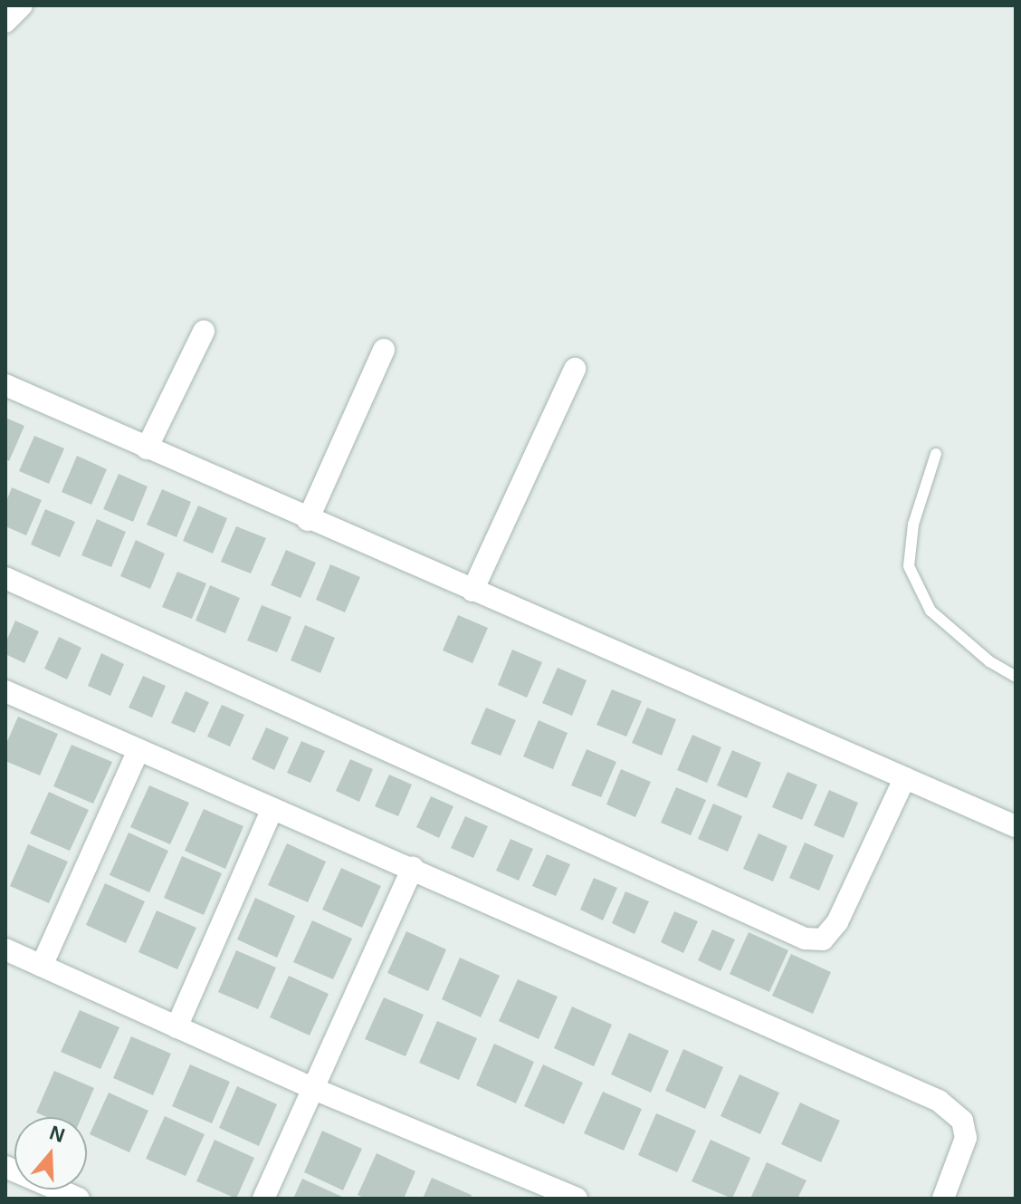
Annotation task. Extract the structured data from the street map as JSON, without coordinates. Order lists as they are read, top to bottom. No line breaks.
{"north":"top"}
